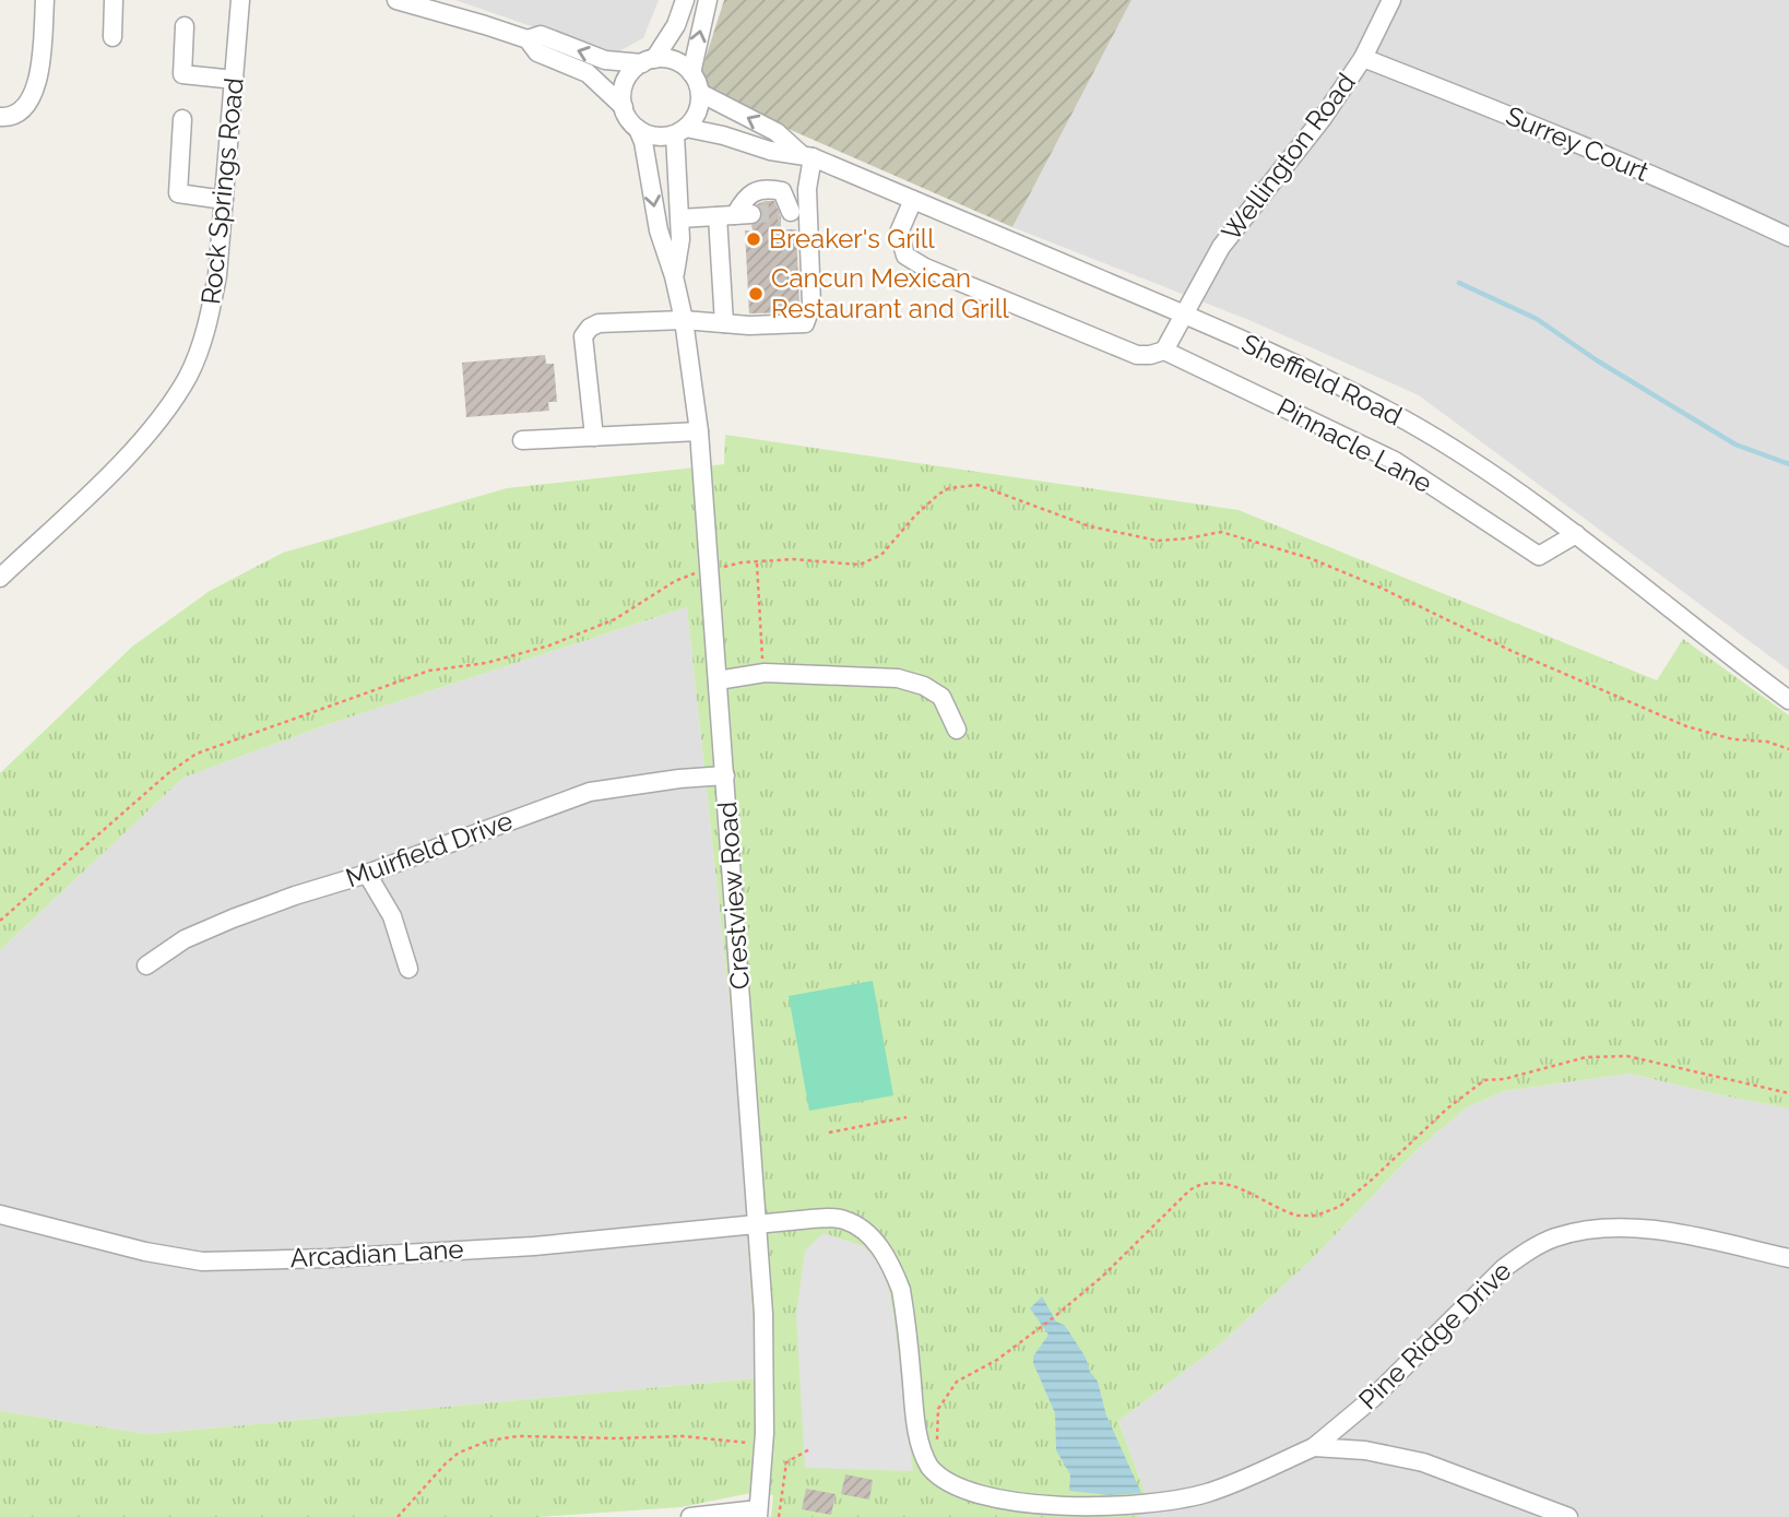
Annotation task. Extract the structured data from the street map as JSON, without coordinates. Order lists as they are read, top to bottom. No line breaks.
{"streets":{"street":["Surrey Court","Wellington Road","Rock Springs Road","Sheffield Road","Pinnacle Lane","Muirfield Drive","Crestview Road","Arcadian Lane","Pine Ridge Drive"]},"crossings":[["Surrey Court","Wellington Road"],["Wellington Road","Sheffield Road"],["Sheffield Road","Pinnacle Lane"],["Sheffield Road","Crestview Road"],["Muirfield Drive","Crestview Road"],["Crestview Road","Arcadian Lane"]],"places":["Breaker's Grill","Cancun Mexican Restaurant and Grill"]}
